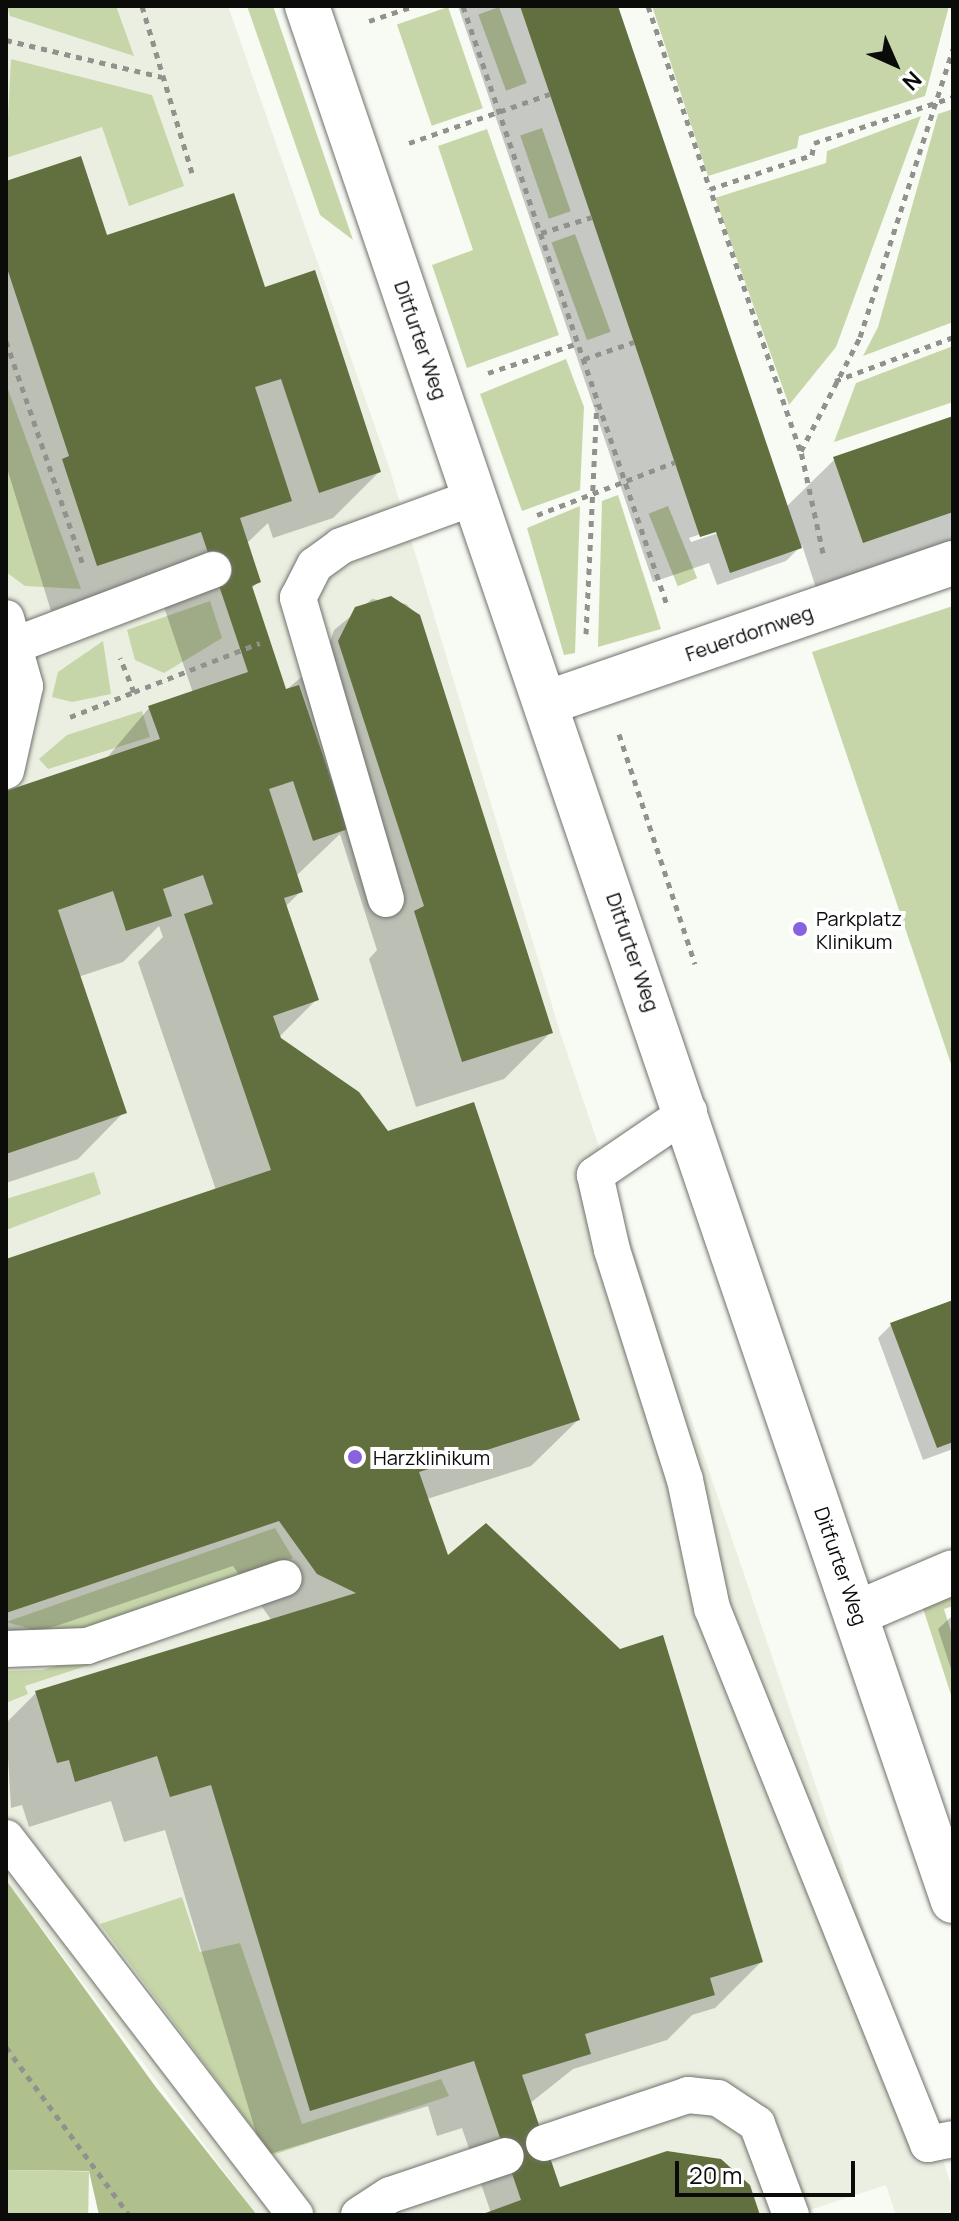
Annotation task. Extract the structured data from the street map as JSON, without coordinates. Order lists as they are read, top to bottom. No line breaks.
{"streets":{"street":["Ditfurter Weg","Feuerdornweg"]},"crossings":[["Ditfurter Weg","Feuerdornweg"]],"places":["Parkplatz Klinikum","Harzklinikum"],"scale_bar":"20 m","north":"bottom right"}
